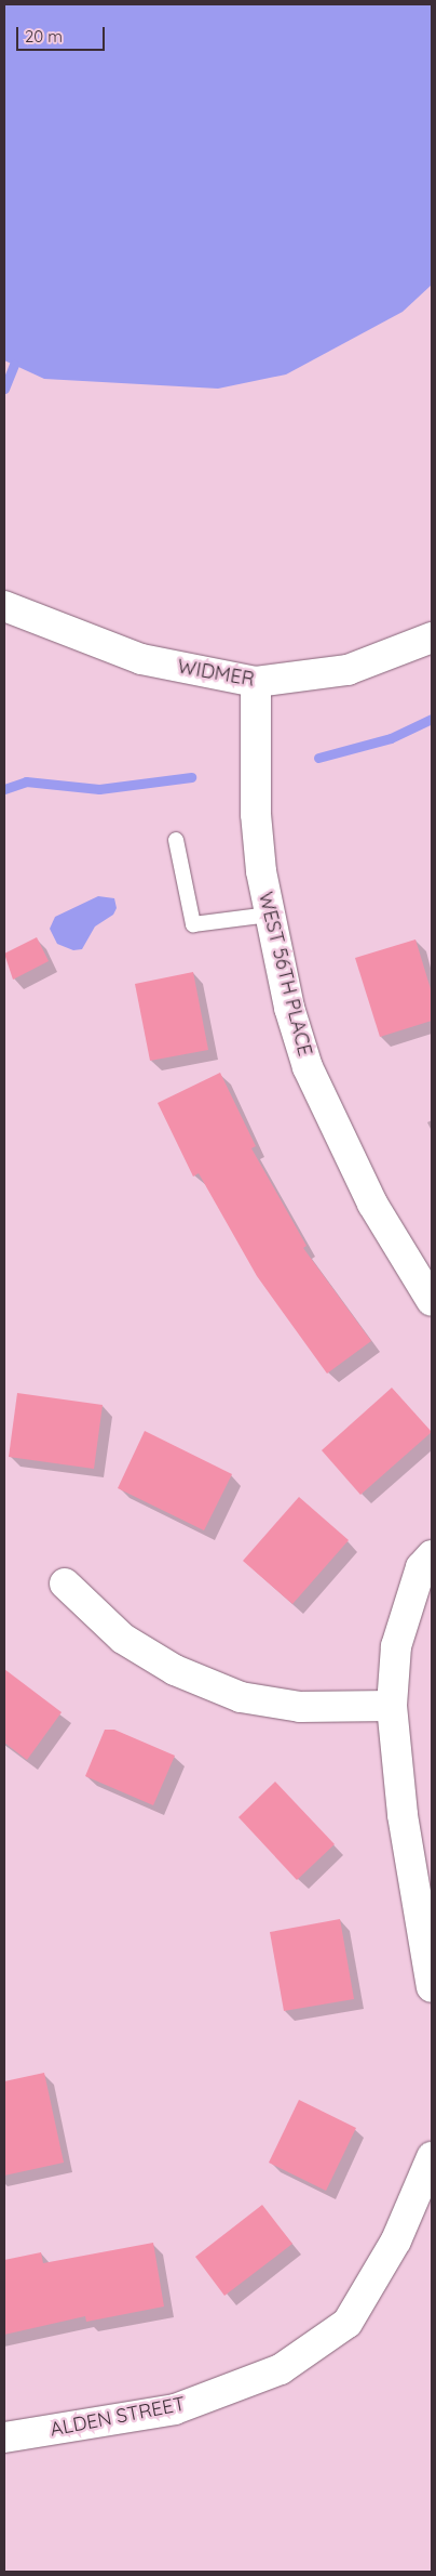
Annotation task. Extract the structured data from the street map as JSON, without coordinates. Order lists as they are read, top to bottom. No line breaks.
{"streets":{"street":["WIDMER","WEST 56TH PLACE","ALDEN STREET"]},"crossings":[["WIDMER","WEST 56TH PLACE"]],"scale_bar":"20 m"}
